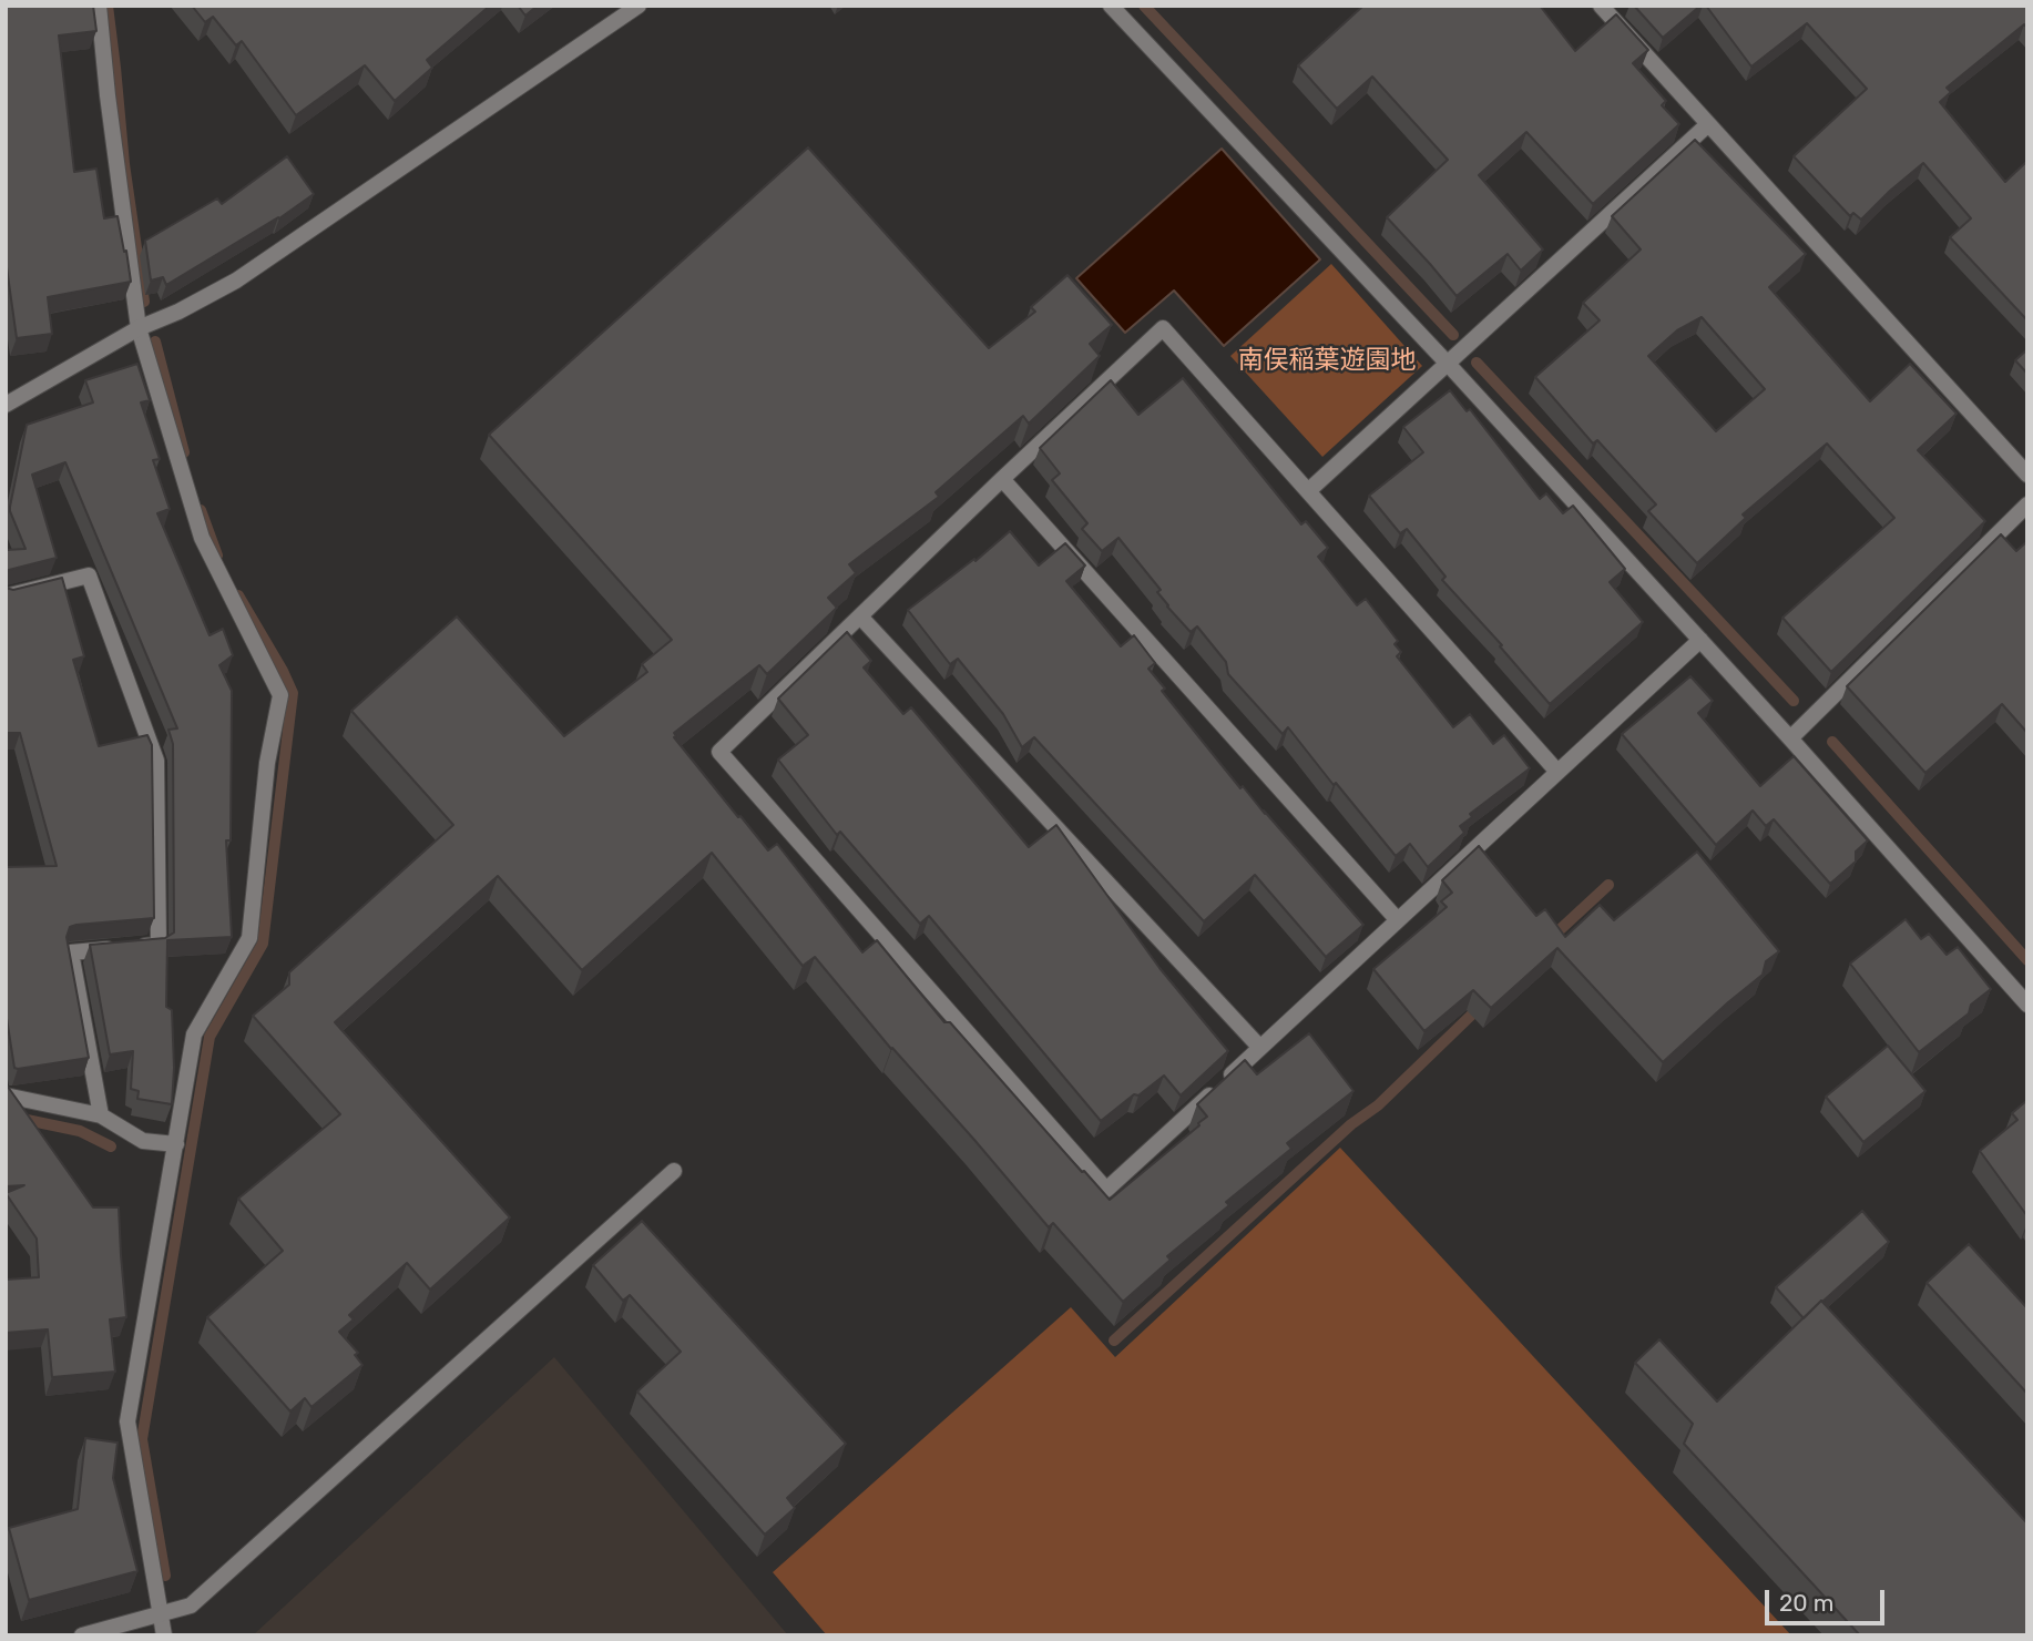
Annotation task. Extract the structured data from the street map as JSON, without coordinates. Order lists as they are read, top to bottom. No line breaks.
{"parks":["南俣稲葉遊園地"],"scale_bar":"20 m"}
